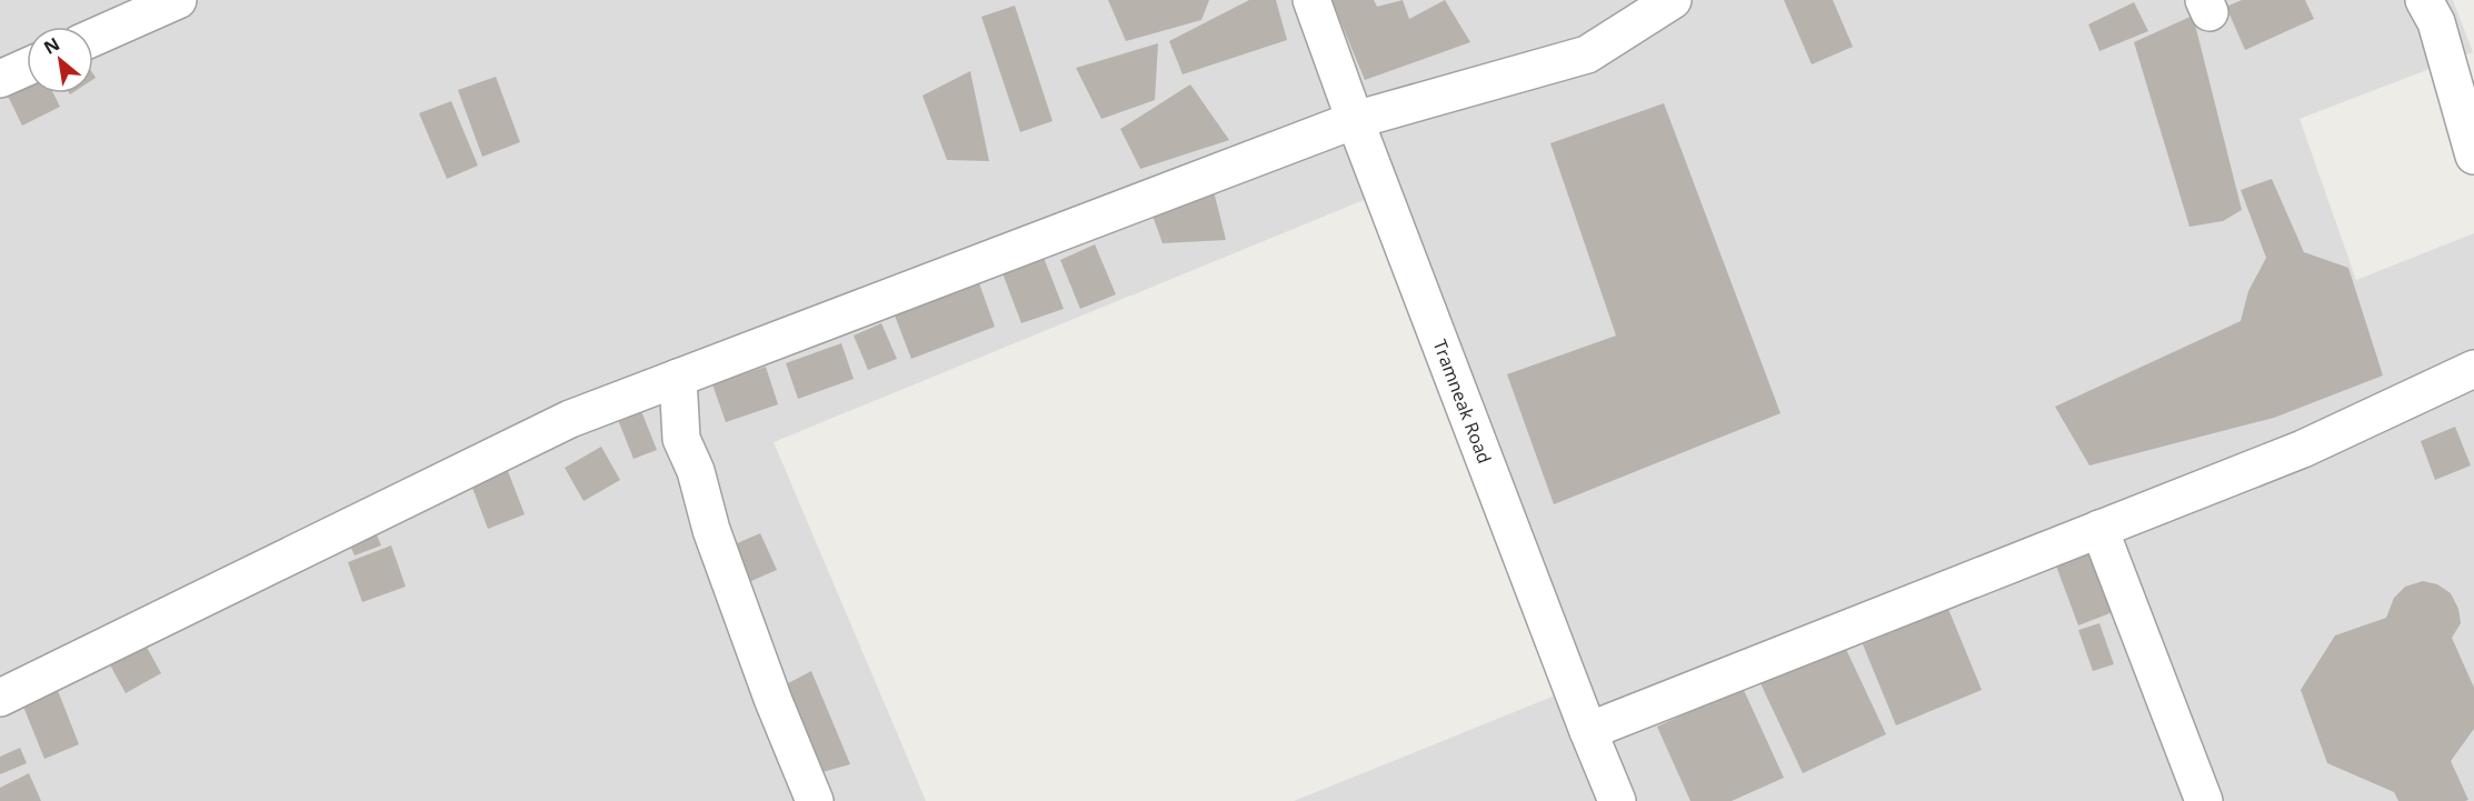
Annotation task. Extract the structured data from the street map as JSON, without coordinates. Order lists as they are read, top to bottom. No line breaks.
{"streets":{"street":["Tramneak Road"]},"north":"top left"}
